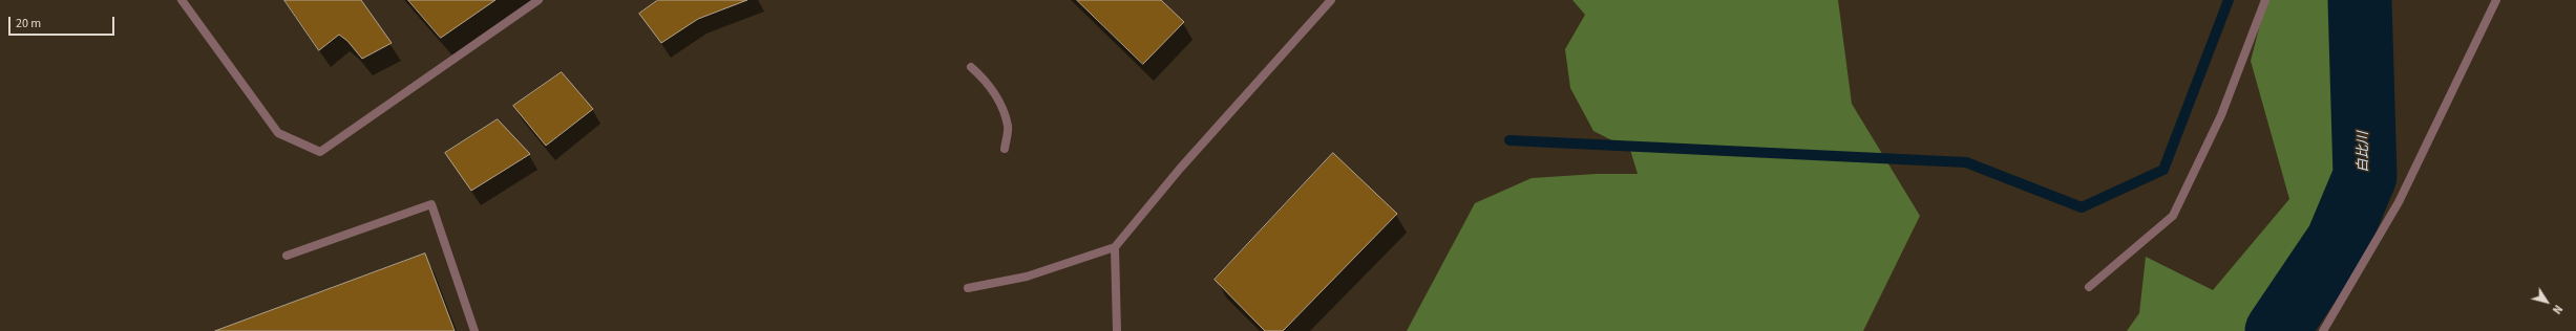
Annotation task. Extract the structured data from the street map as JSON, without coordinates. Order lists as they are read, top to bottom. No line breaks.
{"water":["白比川"],"scale_bar":"20 m","north":"bottom right"}
